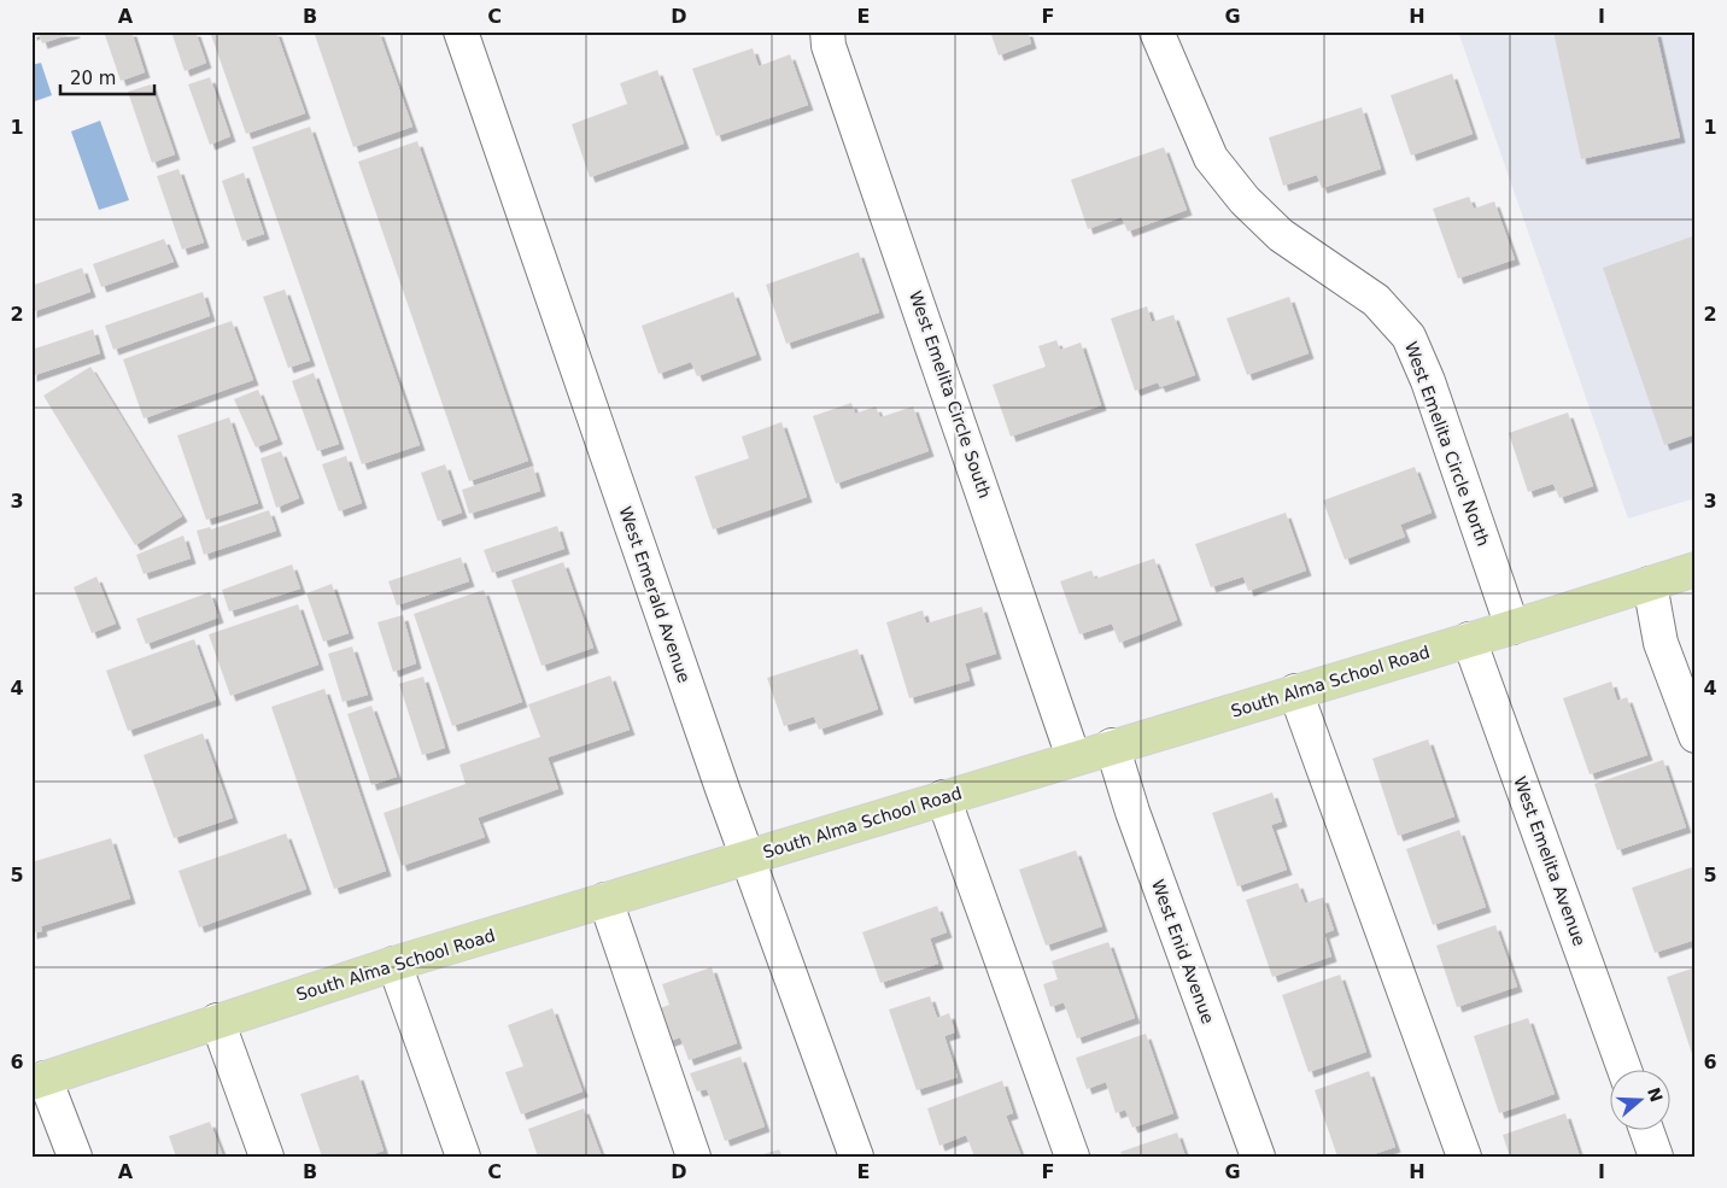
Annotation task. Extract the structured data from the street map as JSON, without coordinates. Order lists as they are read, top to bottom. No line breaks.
{"streets":{"main road":["South Alma School Road"],"street":["West Emelita Circle South","West Emelita Circle North","West Emerald Avenue","West Emelita Avenue","West Enid Avenue"]},"crossings":[["West Emelita Circle South","South Alma School Road"],["West Emelita Circle North","South Alma School Road"],["West Emerald Avenue","South Alma School Road"],["South Alma School Road","West Emelita Avenue"],["South Alma School Road","West Enid Avenue"]],"scale_bar":"20 m","north":"right","grid":{"columns":["A","B","C","D","E","F","G","H","I"],"rows":["1","2","3","4","5","6"]}}
